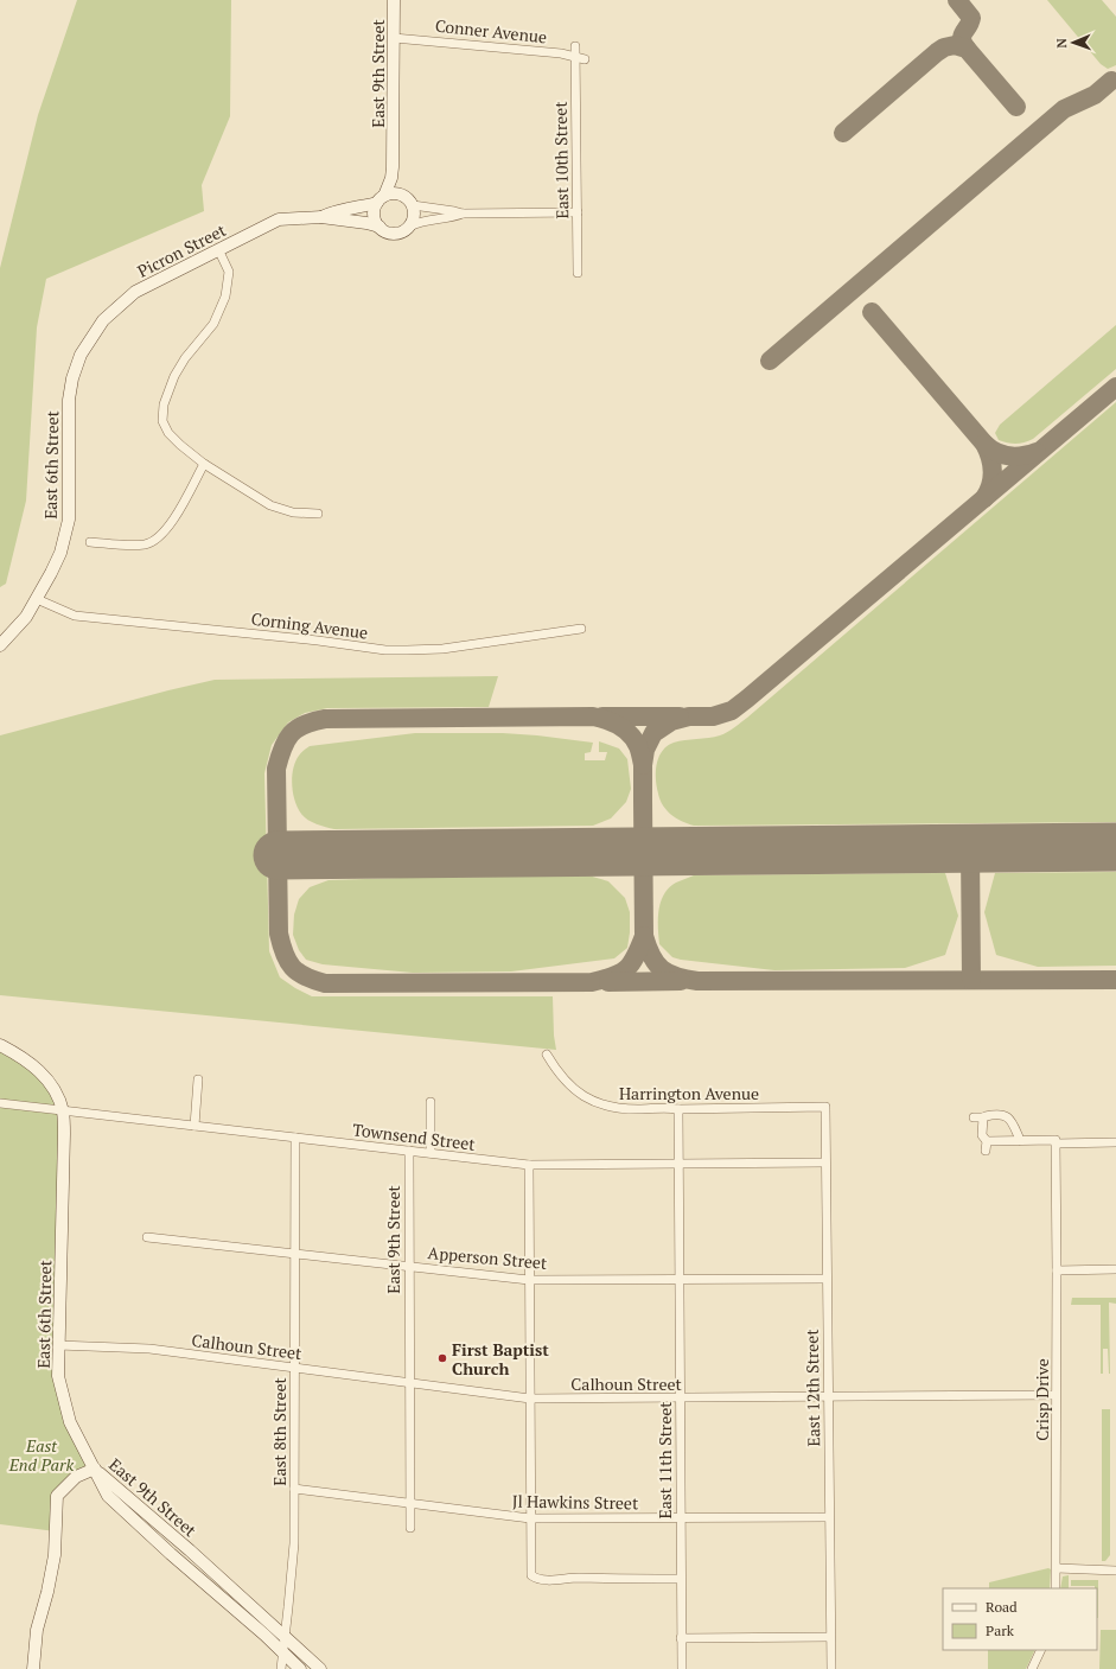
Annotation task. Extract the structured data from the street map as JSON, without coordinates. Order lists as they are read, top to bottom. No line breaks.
{"streets":{"main road":["East 9th Street","Picron Street","East 6th Street"],"street":["Conner Avenue","East 10th Street","Corning Avenue","Harrington Avenue","Townsend Street","Apperson Street","Calhoun Street","East 12th Street","Crisp Drive","East 8th Street","East 11th Street","Jl Hawkins Street"]},"crossings":[["Conner Avenue","East 9th Street"],["Conner Avenue","East 10th Street"],["East 9th Street","East 6th Street"],["East 9th Street","Townsend Street"],["East 9th Street","Apperson Street"],["East 9th Street","Calhoun Street"],["East 9th Street","East 8th Street"],["East 9th Street","Jl Hawkins Street"],["Picron Street","East 6th Street"],["East 6th Street","Corning Avenue"],["East 6th Street","Townsend Street"],["East 6th Street","Calhoun Street"],["Harrington Avenue","East 12th Street"],["Harrington Avenue","East 11th Street"],["Townsend Street","East 12th Street"],["Townsend Street","East 8th Street"],["Townsend Street","East 11th Street"],["Apperson Street","East 12th Street"],["Apperson Street","East 8th Street"],["Apperson Street","East 11th Street"],["Calhoun Street","East 12th Street"],["Calhoun Street","Crisp Drive"],["Calhoun Street","East 8th Street"],["Calhoun Street","East 11th Street"],["East 12th Street","Jl Hawkins Street"],["East 8th Street","Jl Hawkins Street"],["East 11th Street","Jl Hawkins Street"]],"parks":["East End Park"],"places":["First Baptist Church"],"legend":["Road","Park"],"north":"left"}
